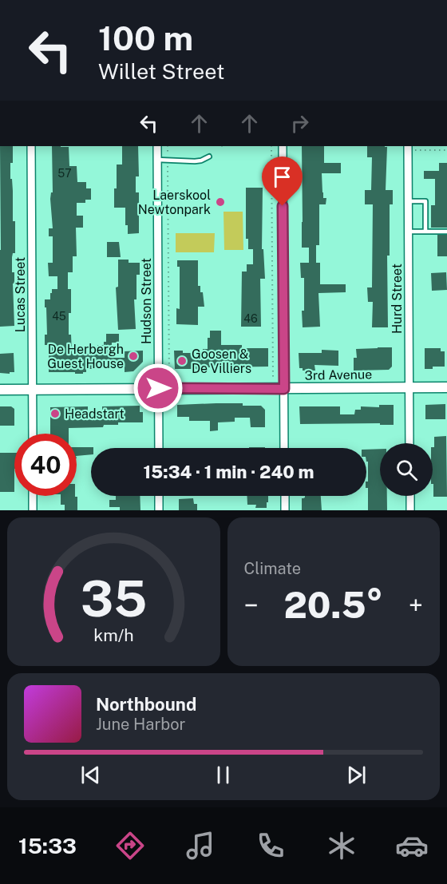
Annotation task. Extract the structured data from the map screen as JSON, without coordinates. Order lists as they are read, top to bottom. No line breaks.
{"streets":{"street":["Lucas Street","Hurd Street","Hudson Street","3rd Avenue"]},"crossings":[["Lucas Street","3rd Avenue"],["Hurd Street","3rd Avenue"],["Hudson Street","3rd Avenue"]],"places":["Laerskool Newtonpark","De Herbergh Guest House","Goosen & De Villiers","Headstart"],"house_numbers":["57","45","46"],"page":{"turn":["100 m","Willet Street"],"limit":"40","trip":"15:34 · 1 min · 240 m","tile":"Climate","heat":["−","20.5°","+"],"song":["Northbound","June Harbor"],"tabs":"15:33","gauge":["35","km/h"]}}
